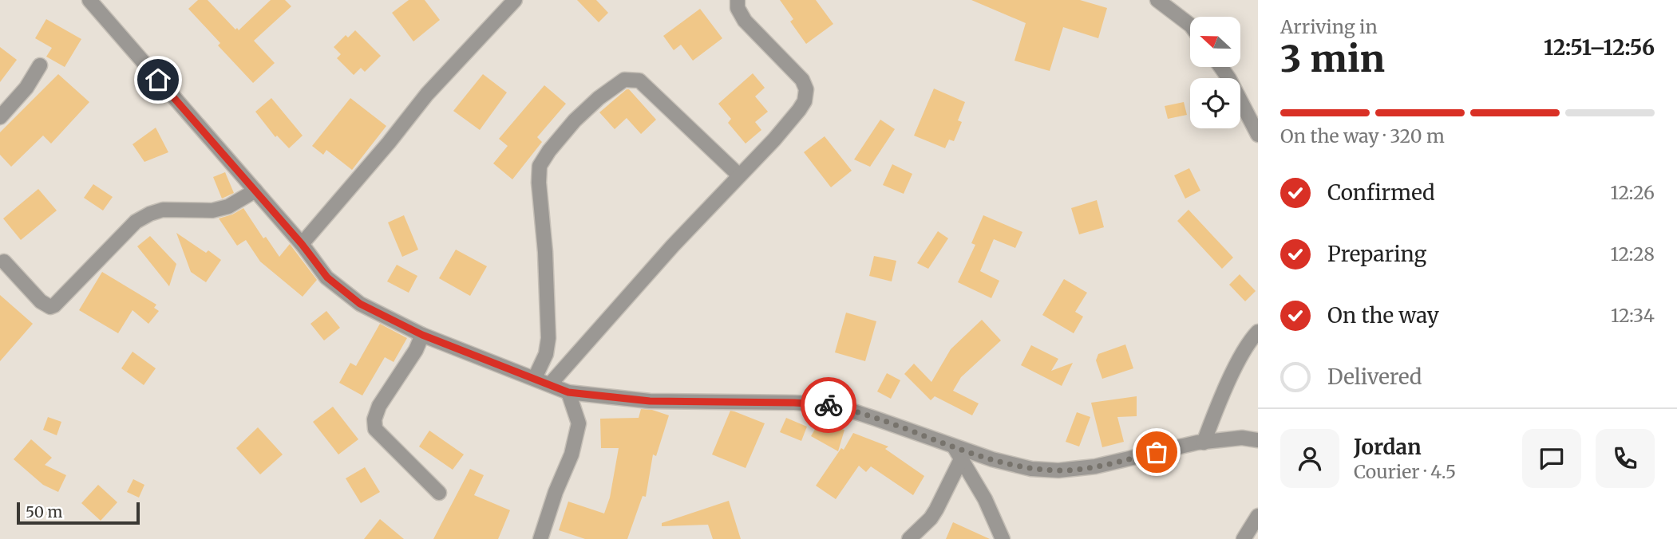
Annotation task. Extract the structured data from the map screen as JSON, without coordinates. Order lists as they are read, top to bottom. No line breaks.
{"scale_bar":"50 m","north":"left","page":{"heading":["3 min","Arriving in","12:51–12:56"],"panel":["Jordan","Courier · 4.5"],"bar":"On the way · 320 m","list":[["Confirmed","12:26"],["Preparing","12:28"],["On the way","12:34"],"Delivered"],"scale":"50 m"}}
